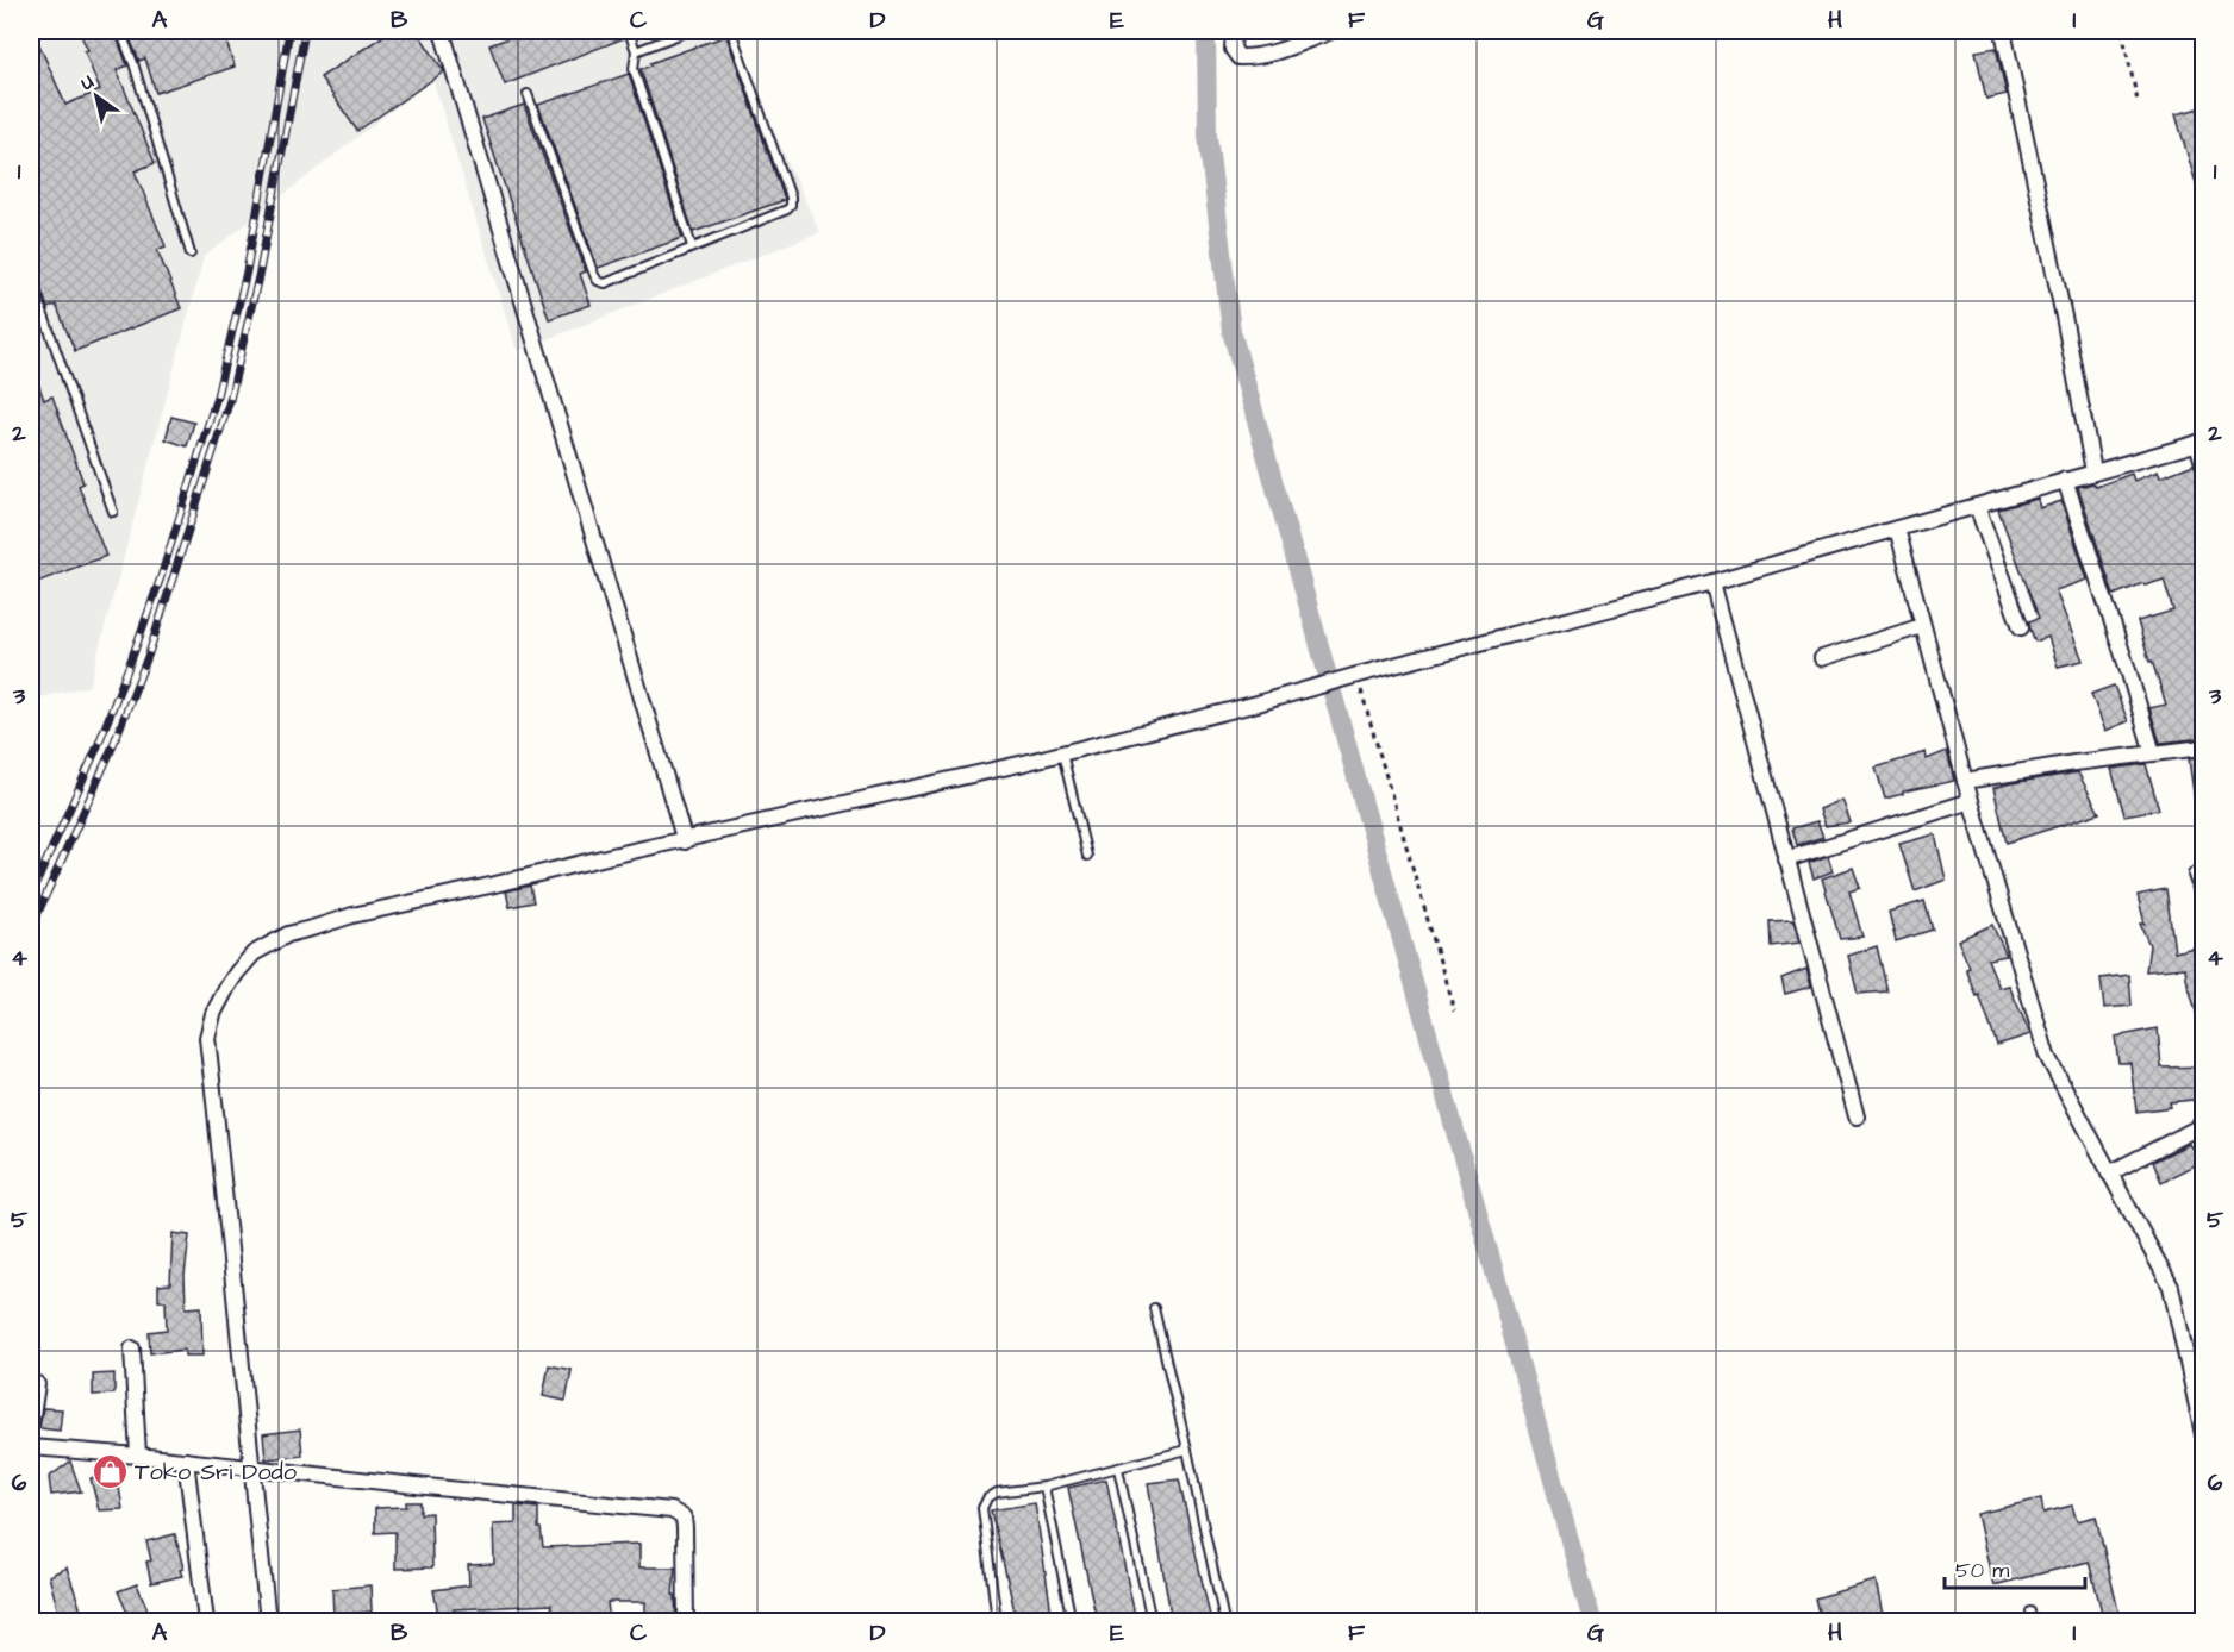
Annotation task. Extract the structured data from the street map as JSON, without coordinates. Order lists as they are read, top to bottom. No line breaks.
{"places":{"shop":["Toko Sri Dodo"]},"scale_bar":"50 m","north":"top left","grid":{"columns":["A","B","C","D","E","F","G","H","I"],"rows":["1","2","3","4","5","6"]}}
